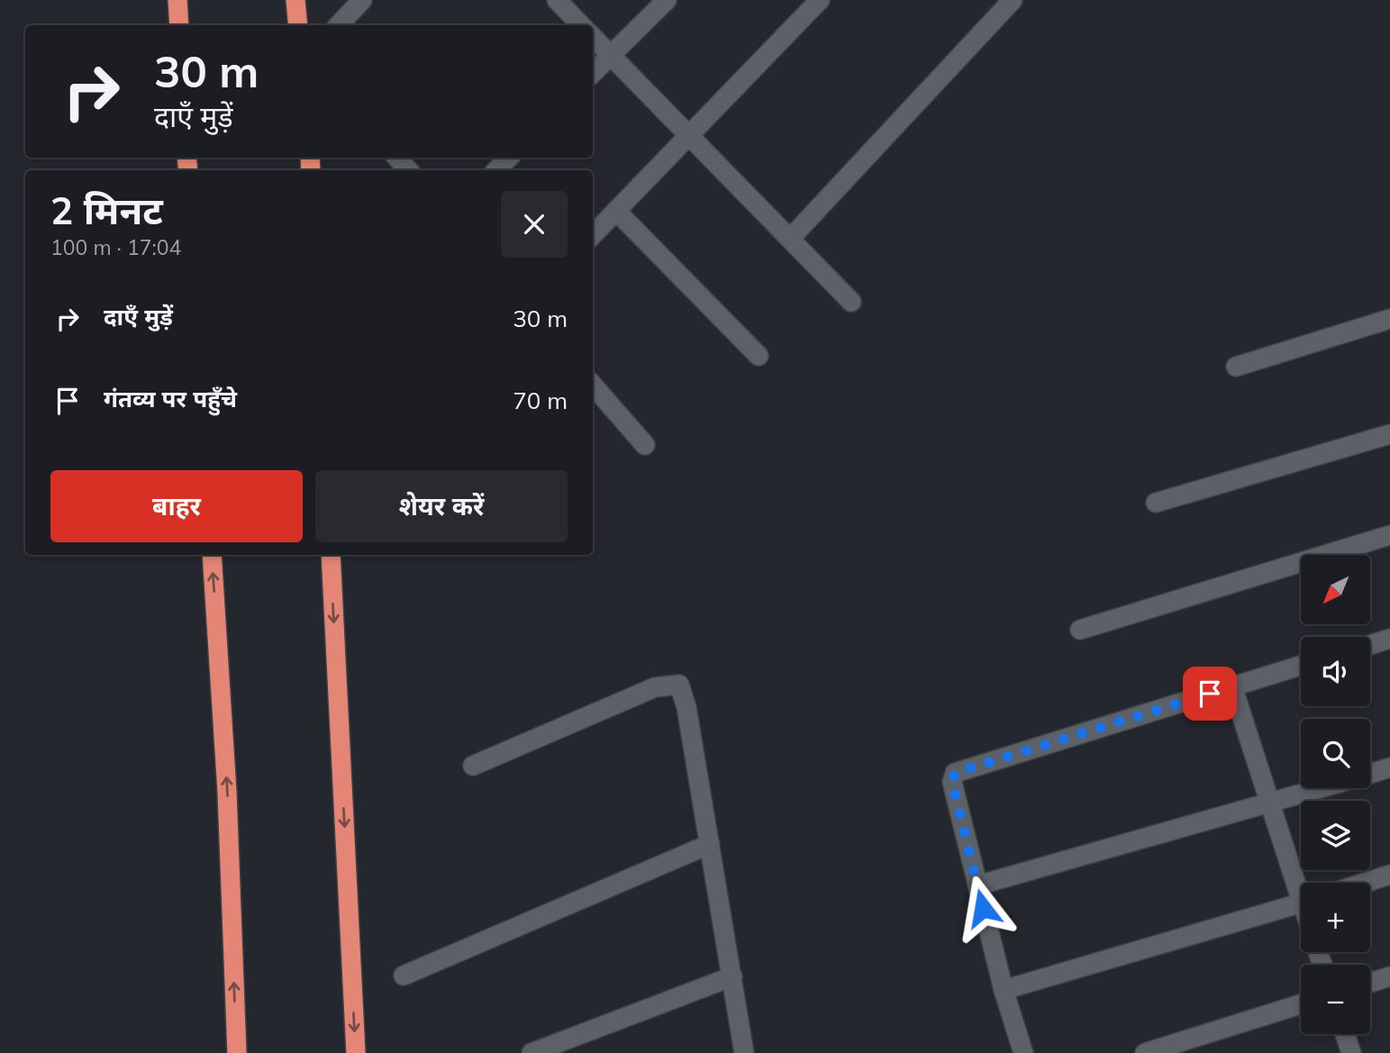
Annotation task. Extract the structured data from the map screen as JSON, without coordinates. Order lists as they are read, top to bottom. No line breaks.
{"north":"bottom left","page":{"turn":["30 m","दाएँ मुड़ें"],"heading":["2 मिनट","100 m · 17:04"],"list":[{"name":"दाएँ मुड़ें","value":"30 m"},{"name":"गंतव्य पर पहुँचे","value":"70 m"}],"buttons":["बाहर","शेयर करें"],"map_buttons":["+","−"]}}
